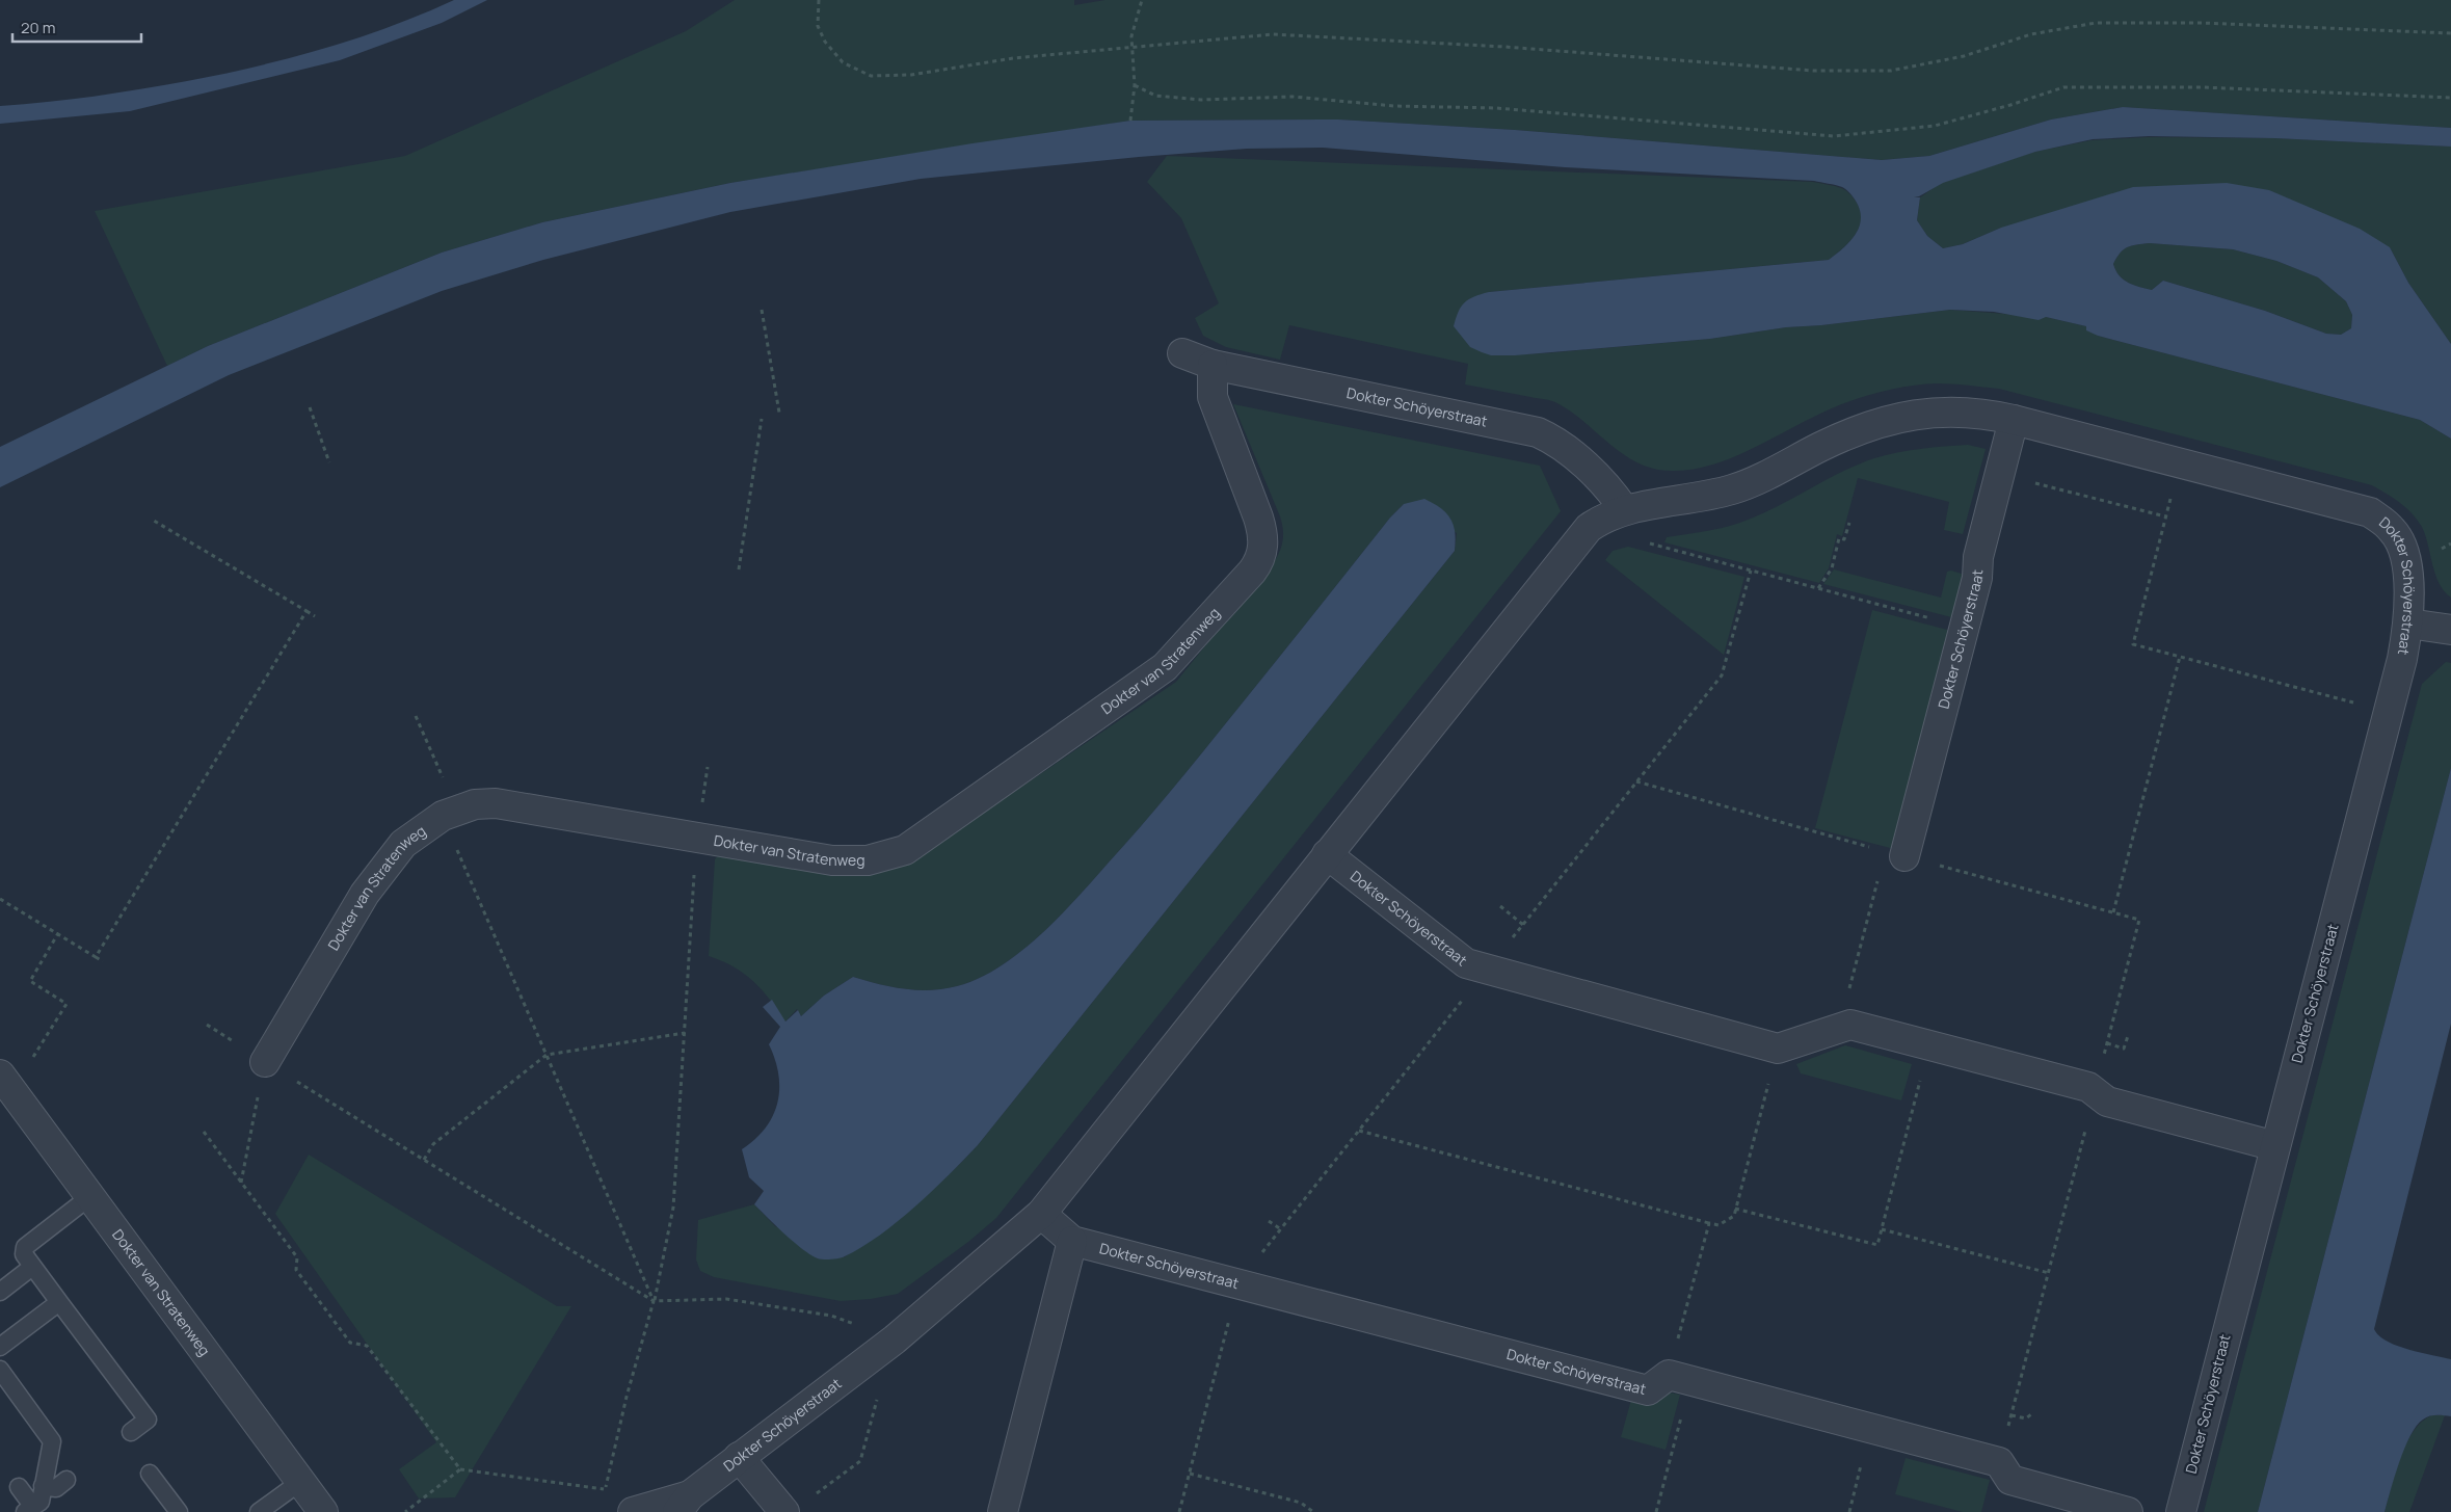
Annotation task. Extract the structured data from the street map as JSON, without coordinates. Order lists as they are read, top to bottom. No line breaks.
{"streets":{"street":["Dokter Schöyerstraat","Dokter van Stratenweg"]},"crossings":[["Dokter Schöyerstraat","Dokter van Stratenweg"]],"scale_bar":"20 m"}
